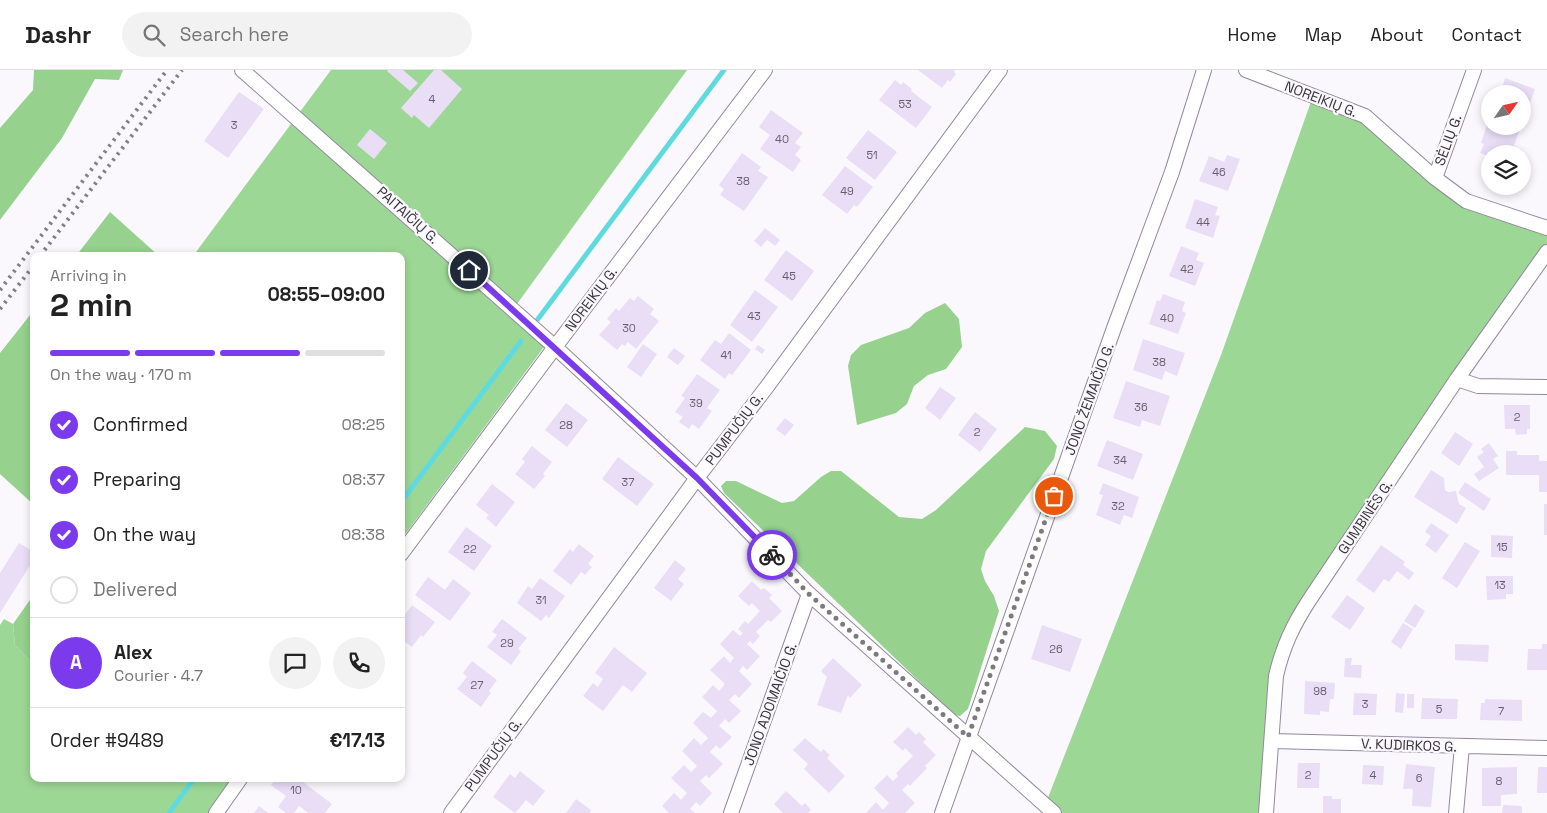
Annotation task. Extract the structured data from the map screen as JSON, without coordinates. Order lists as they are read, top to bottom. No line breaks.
{"streets":{"street":["NOREIKIŲ G.","SĖLIŲ G.","PAITAIČIŲ G.","JONO ŽEMAIČIO G.","PUMPUČIŲ G.","GUMBINĖS G.","JONO ADOMAIČIO G.","V. KUDIRKOS G."]},"crossings":[["NOREIKIŲ G.","SĖLIŲ G."],["NOREIKIŲ G.","PAITAIČIŲ G."],["PAITAIČIŲ G.","JONO ŽEMAIČIO G."],["PAITAIČIŲ G.","PUMPUČIŲ G."],["PAITAIČIŲ G.","JONO ADOMAIČIO G."],["GUMBINĖS G.","V. KUDIRKOS G."]],"house_numbers":["4","53","3","40","51","46","38","49","44","42","45","43","40","30","41","38","39","36","2","28","2","34","37","32","15","22","13","31","29","26","27","98","3","5","7","2","4","6","8","10"],"north":"top right","page":{"header":"Dashr","search":"Search here","nav":["Home","Map","About","Contact"],"heading":["2 min","Arriving in","08:55–09:00"],"panel":["Alex","Courier · 4.7","Order #9489","€17.13"],"bar":"On the way · 170 m","list":[["Confirmed","08:25"],["Preparing","08:37"],["On the way","08:38"],"Delivered"],"round":"A"}}
